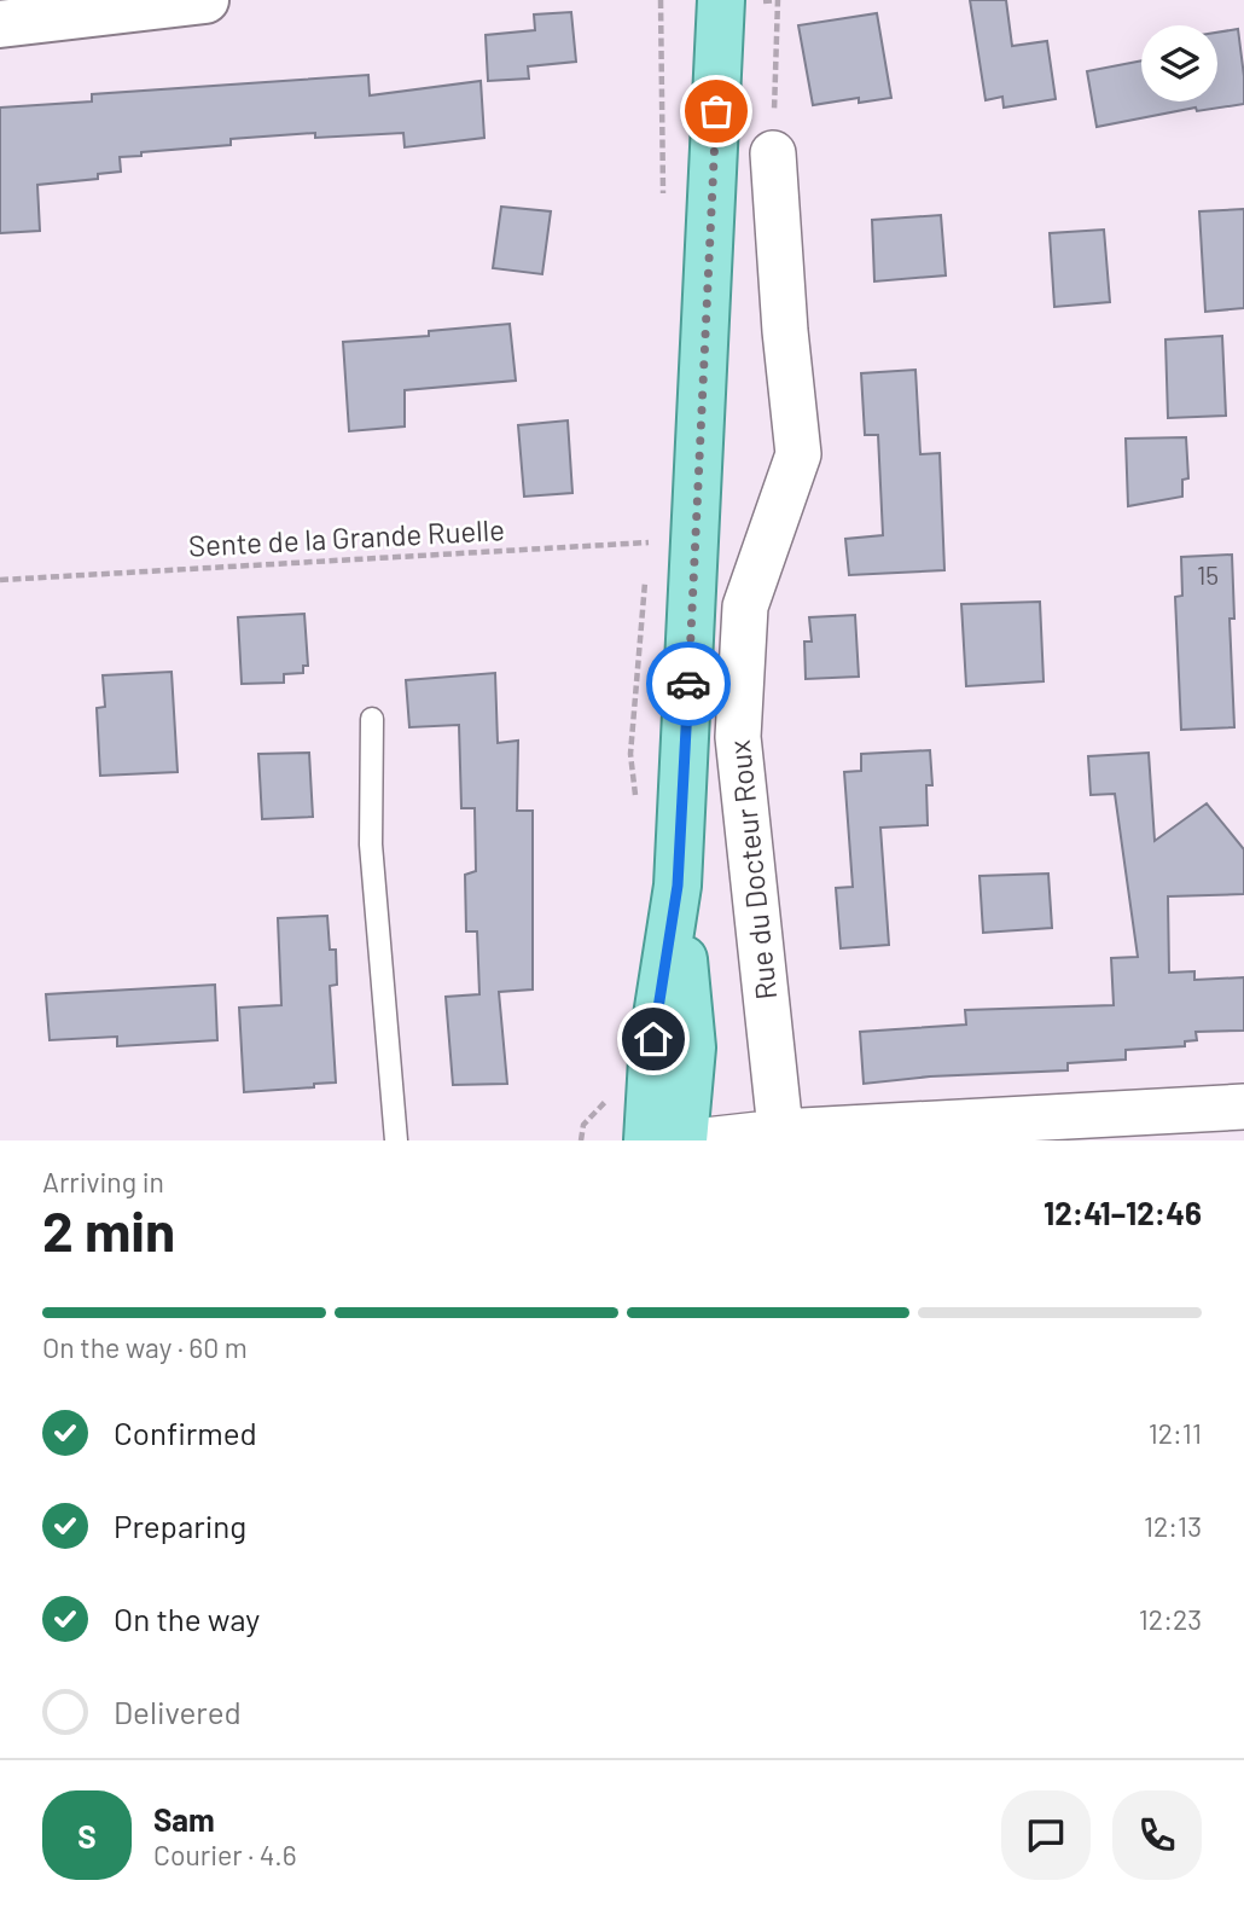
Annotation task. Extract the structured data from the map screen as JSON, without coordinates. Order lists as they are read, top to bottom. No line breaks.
{"streets":{"street":["Rue du Docteur Roux"],"path":["Sente de la Grande Ruelle"]},"house_numbers":["15"],"page":{"heading":["2 min","Arriving in","12:41–12:46"],"panel":["Sam","Courier · 4.6"],"bar":"On the way · 60 m","list":[["Confirmed","12:11"],["Preparing","12:13"],["On the way","12:23"],"Delivered"],"round":"S"}}
